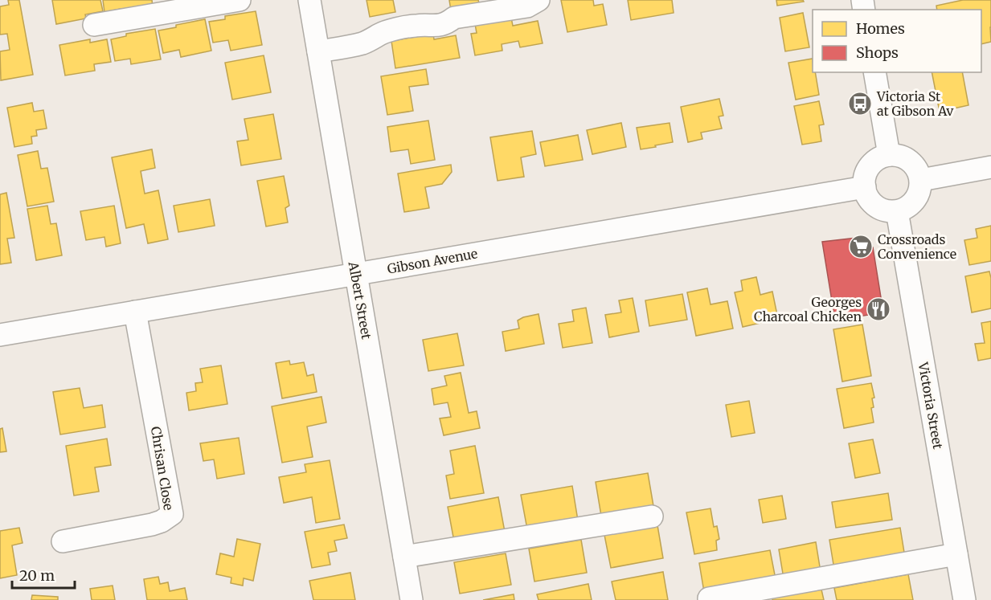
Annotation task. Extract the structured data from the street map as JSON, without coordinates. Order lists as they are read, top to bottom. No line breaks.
{"streets":{"street":["Gibson Avenue","Albert Street","Victoria Street","Chrisan Close"]},"crossings":[["Gibson Avenue","Albert Street"],["Gibson Avenue","Victoria Street"],["Gibson Avenue","Chrisan Close"]],"places":{"bus stop":["Victoria St at Gibson Av"],"supermarket":["Crossroads Convenience"],"restaurant":["Georges Charcoal Chicken"]},"legend":["Homes","Shops"],"scale_bar":"20 m"}
